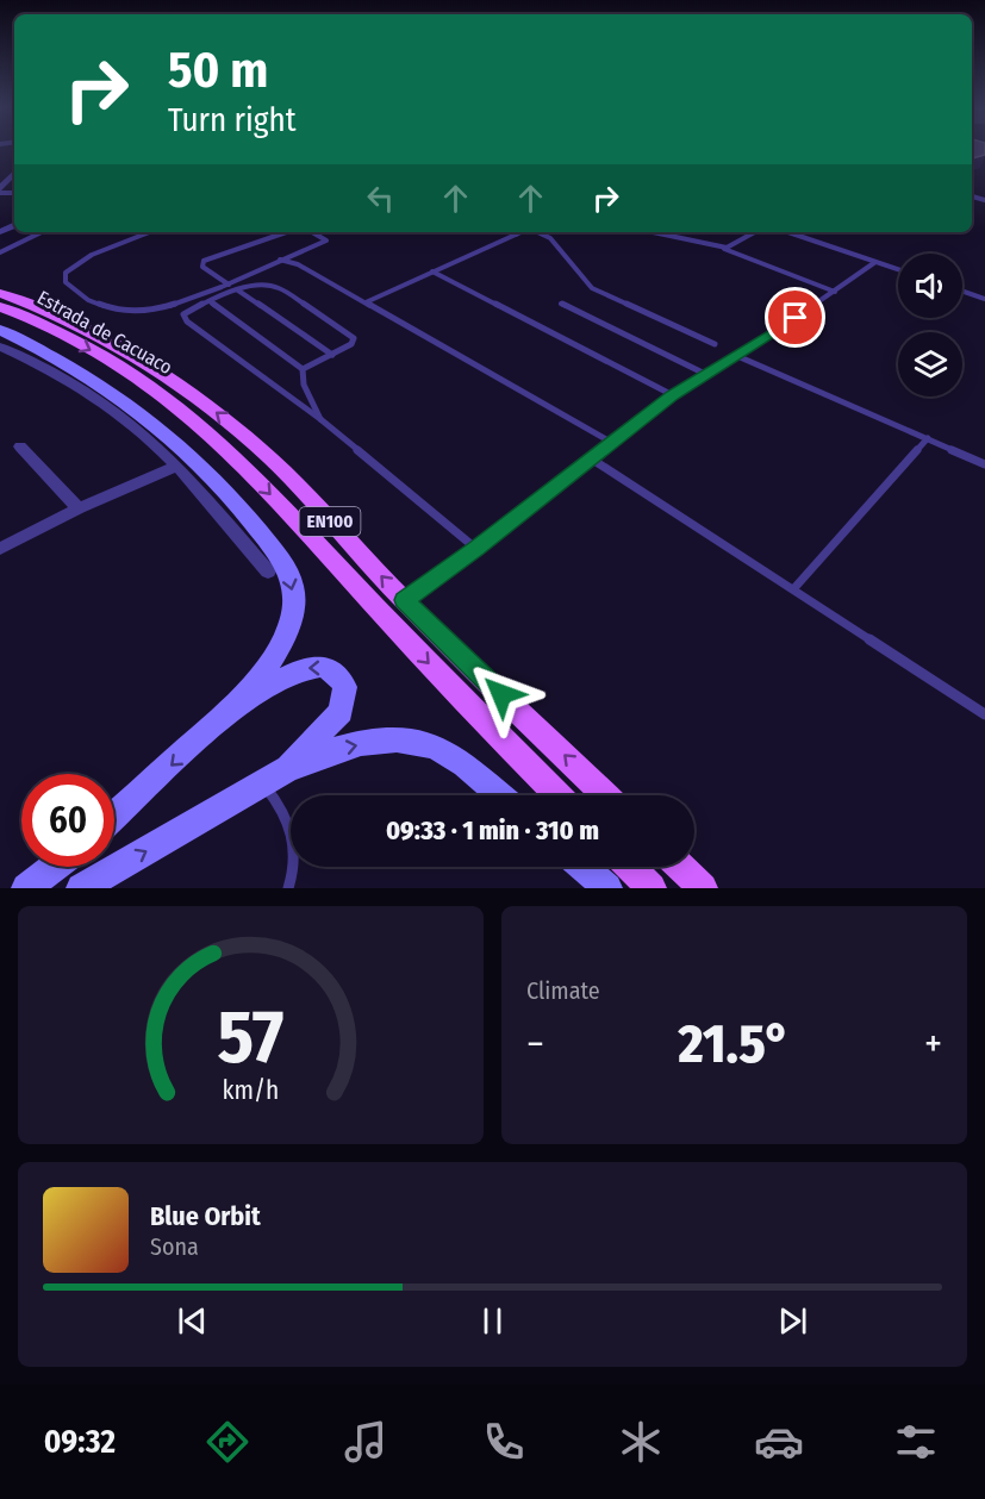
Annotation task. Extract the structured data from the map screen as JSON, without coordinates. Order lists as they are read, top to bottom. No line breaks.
{"streets":{"main road":["Estrada de Cacuaco","EN100"]},"page":{"turn":["50 m","Turn right"],"limit":"60","trip":"09:33 · 1 min · 310 m","tile":"Climate","heat":["−","21.5°","+"],"song":["Blue Orbit","Sona"],"tabs":"09:32","gauge":["57","km/h"]}}
